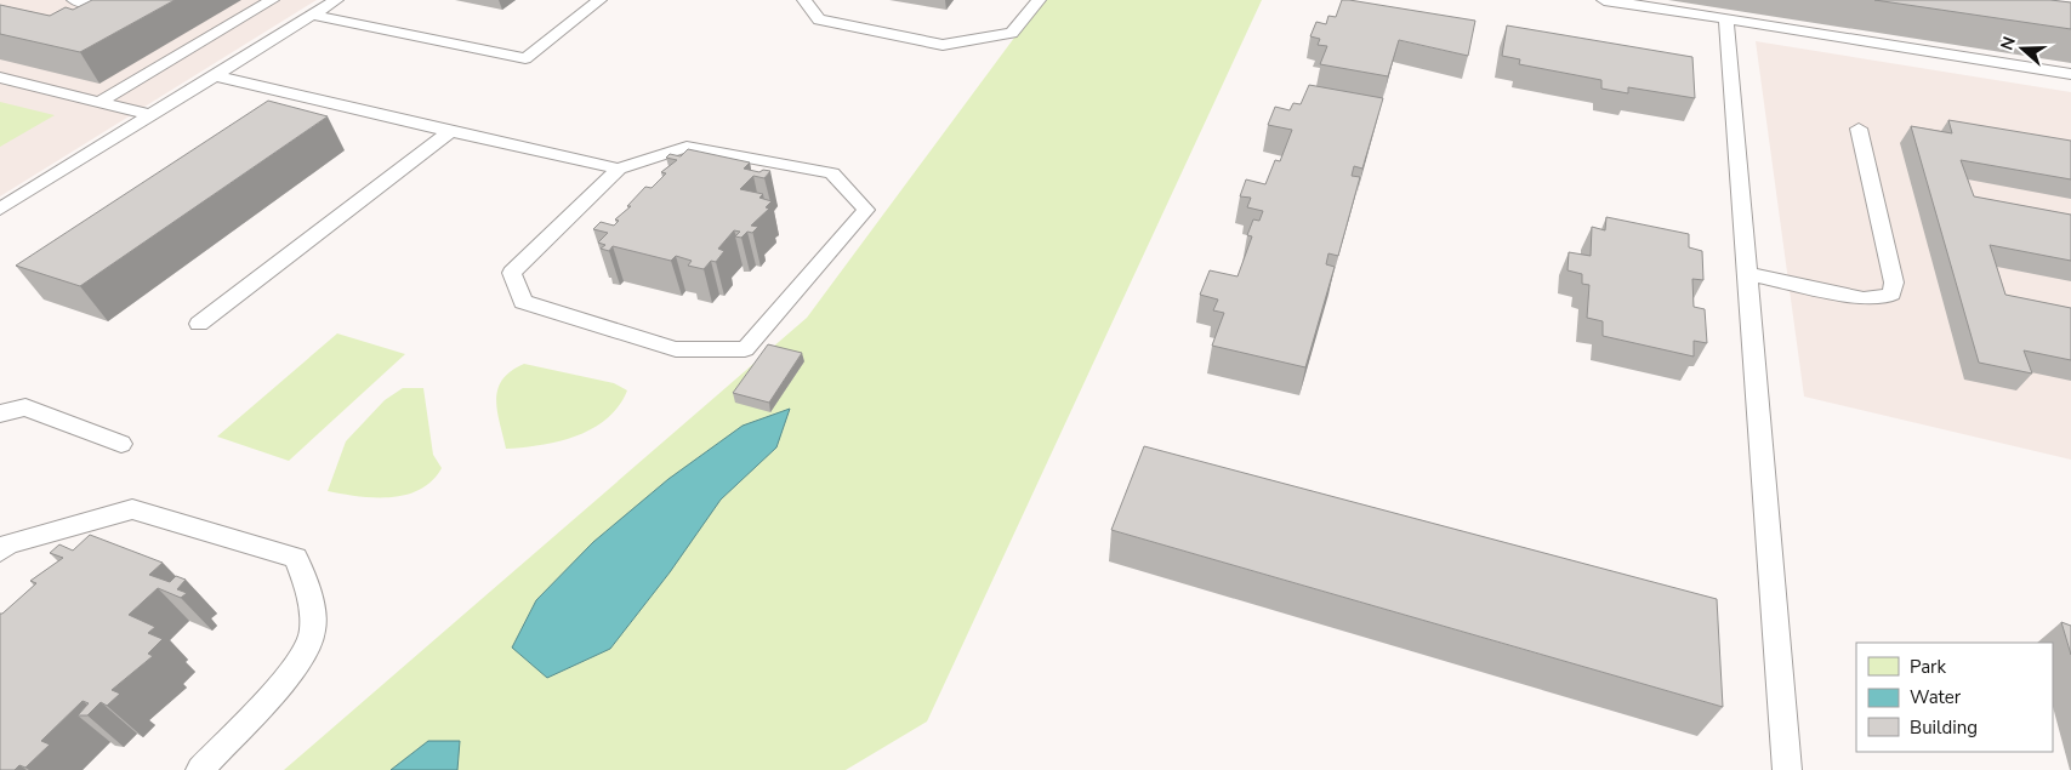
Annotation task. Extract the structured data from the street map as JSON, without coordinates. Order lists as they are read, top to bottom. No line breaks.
{"legend":["Park","Water","Building"],"north":"left"}
